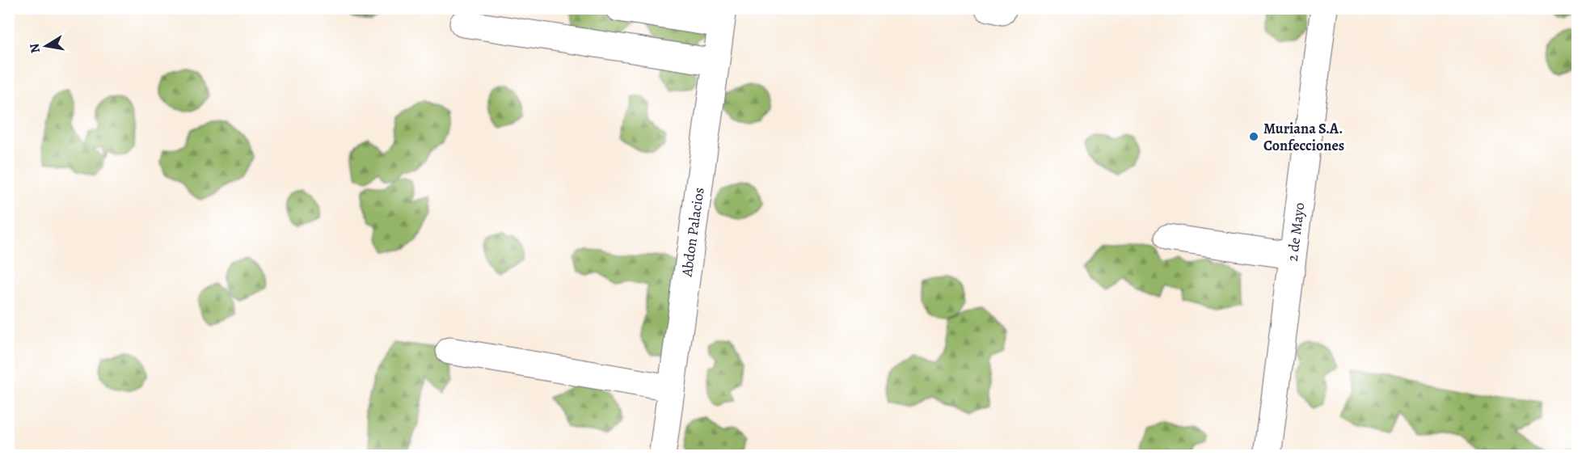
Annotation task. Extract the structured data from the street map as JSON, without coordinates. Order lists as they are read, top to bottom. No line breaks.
{"streets":{"street":["Abdon Palacios","2 de Mayo"]},"places":["Muriana S.A. Confecciones"],"north":"left"}
